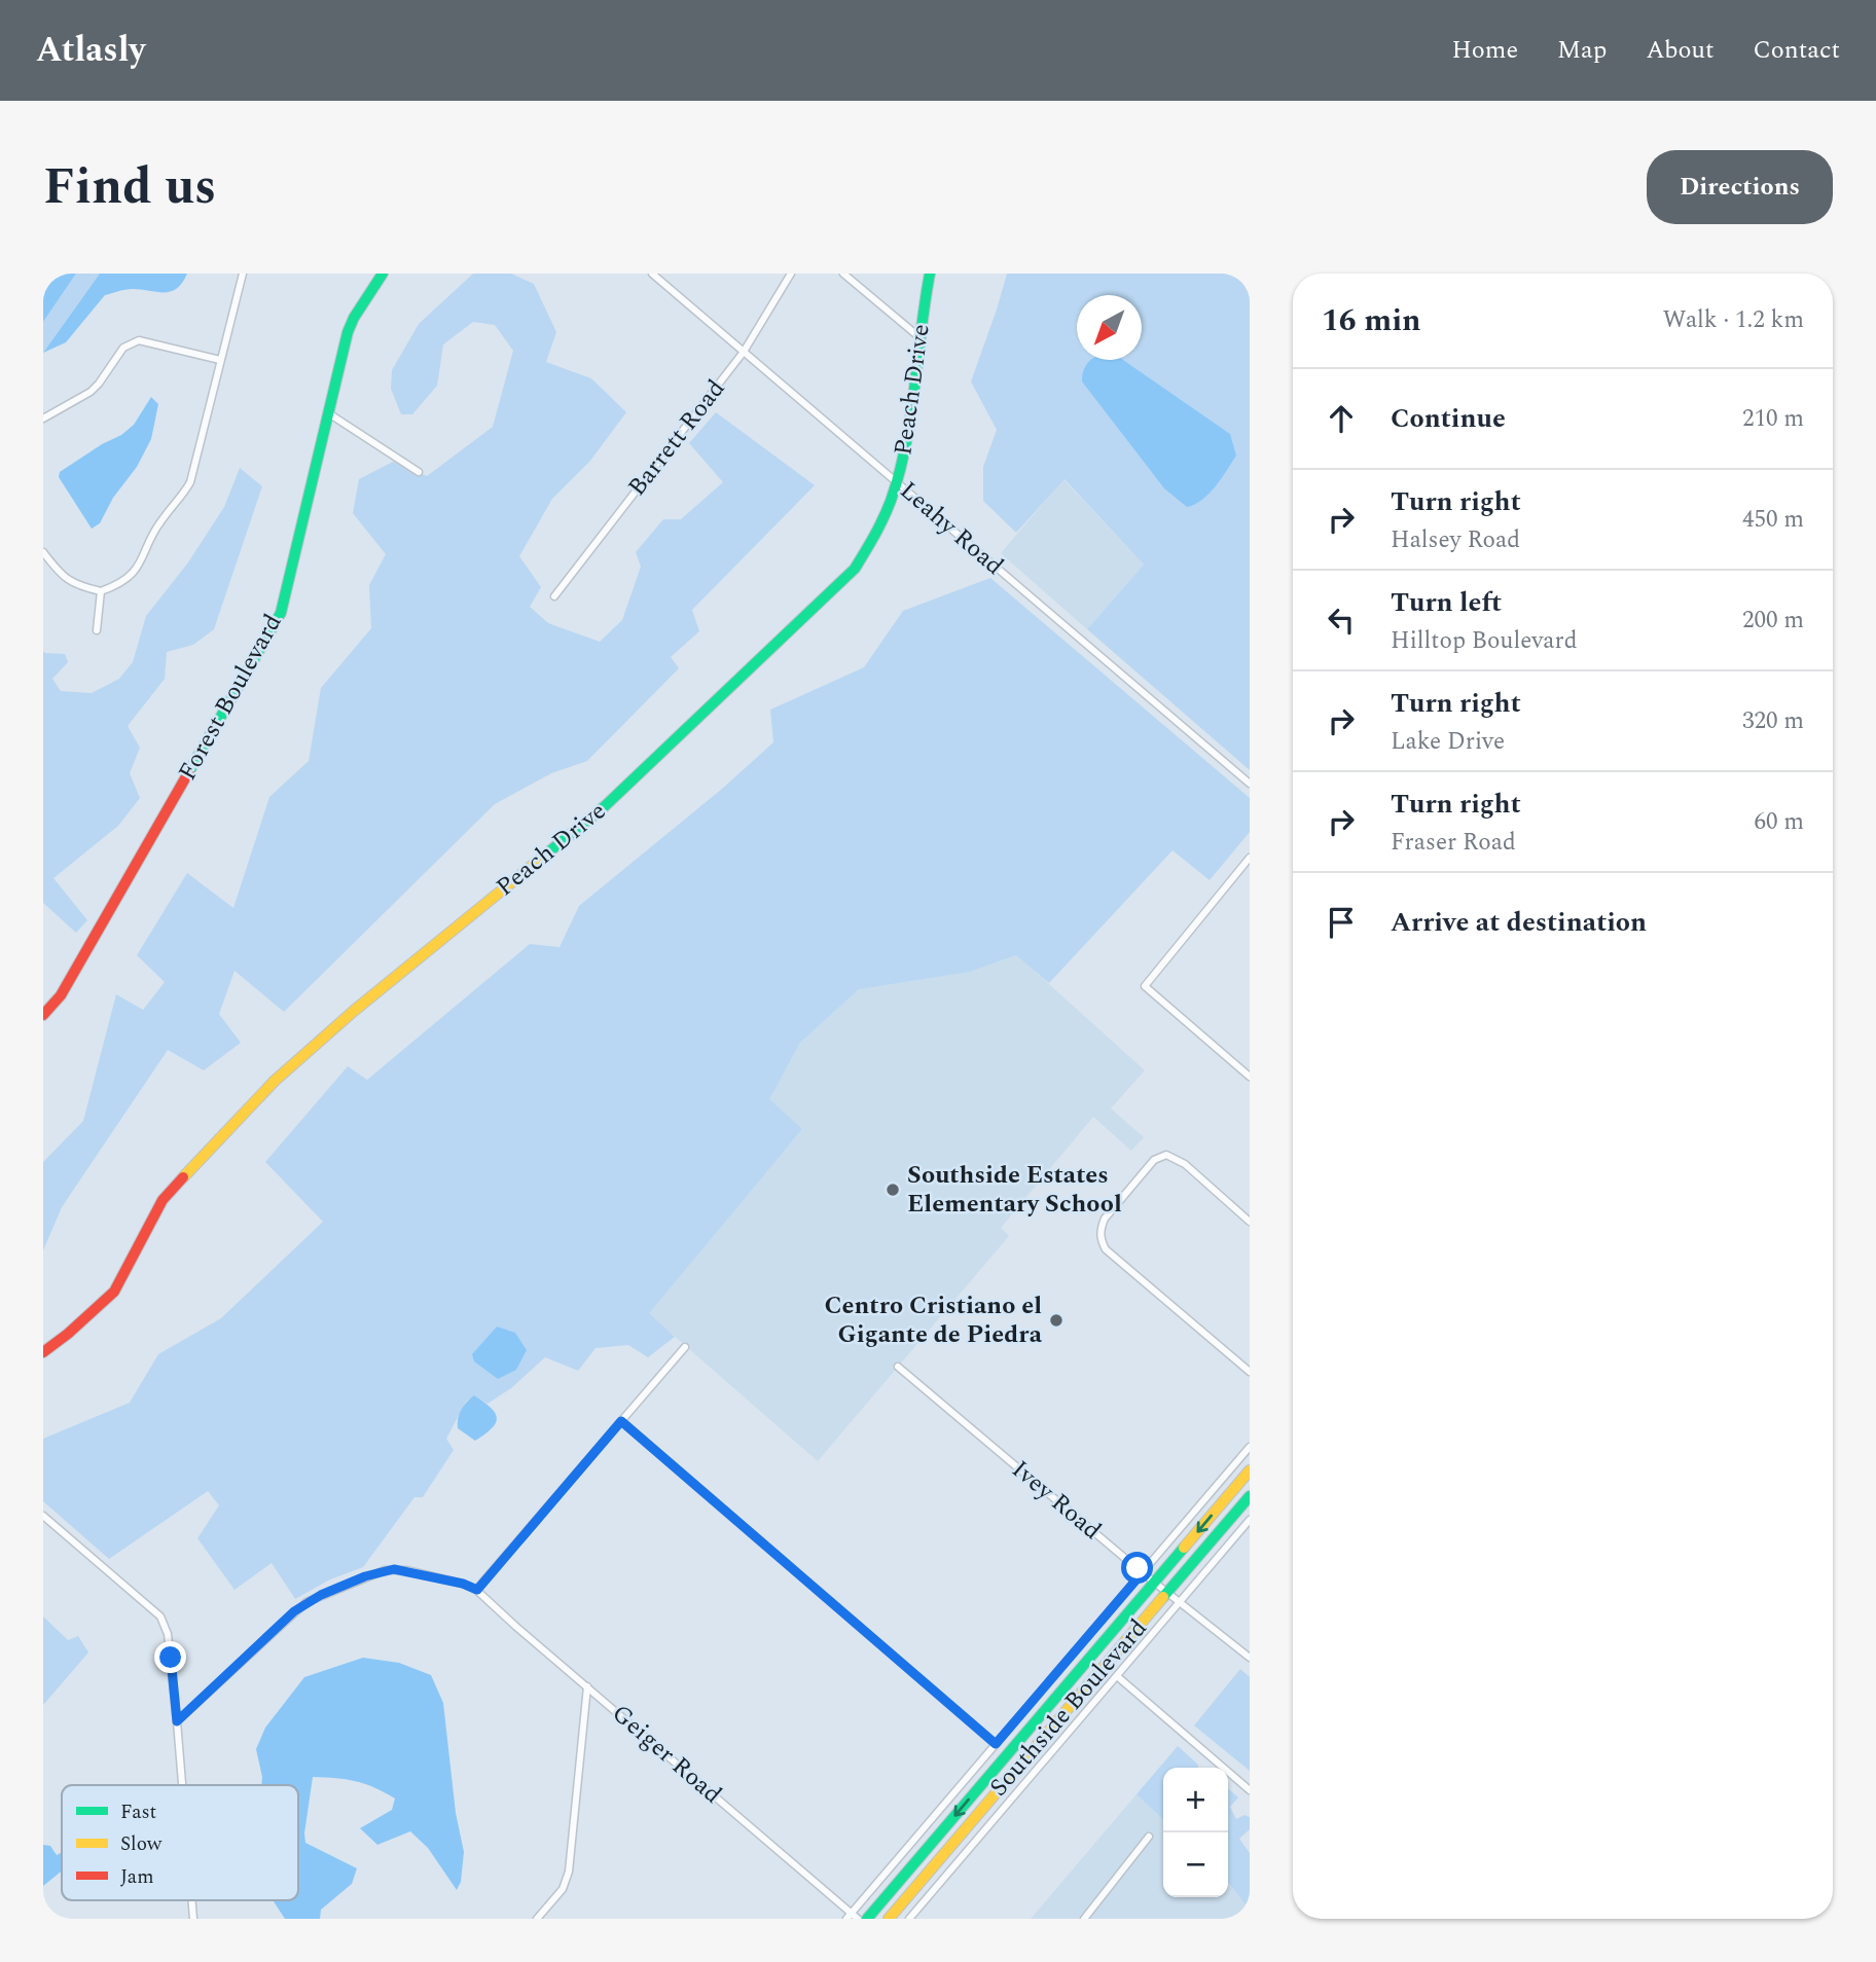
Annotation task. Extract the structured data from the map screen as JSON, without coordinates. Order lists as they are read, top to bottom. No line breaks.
{"streets":{"main road":["Peach Drive","Forest Boulevard","Southside Boulevard"],"street":["Barrett Road","Leahy Road","Ivey Road","Geiger Road"]},"crossings":[["Peach Drive","Leahy Road"],["Barrett Road","Leahy Road"],["Ivey Road","Southside Boulevard"]],"places":["Southside Estates Elementary School","Centro Cristiano el Gigante de Piedra"],"legend":["Fast","Slow","Jam"],"north":"bottom left","page":{"header":"Atlasly","nav":["Home","Map","About","Contact"],"title":"Find us","buttons":"Directions","heading":["16 min","Walk · 1.2 km"],"list":[["Continue","210 m"],["Turn right","Halsey Road","450 m"],["Turn left","Hilltop Boulevard","200 m"],["Turn right","Lake Drive","320 m"],["Turn right","Fraser Road","60 m"],"Arrive at destination"],"map_buttons":["+","−"]}}
